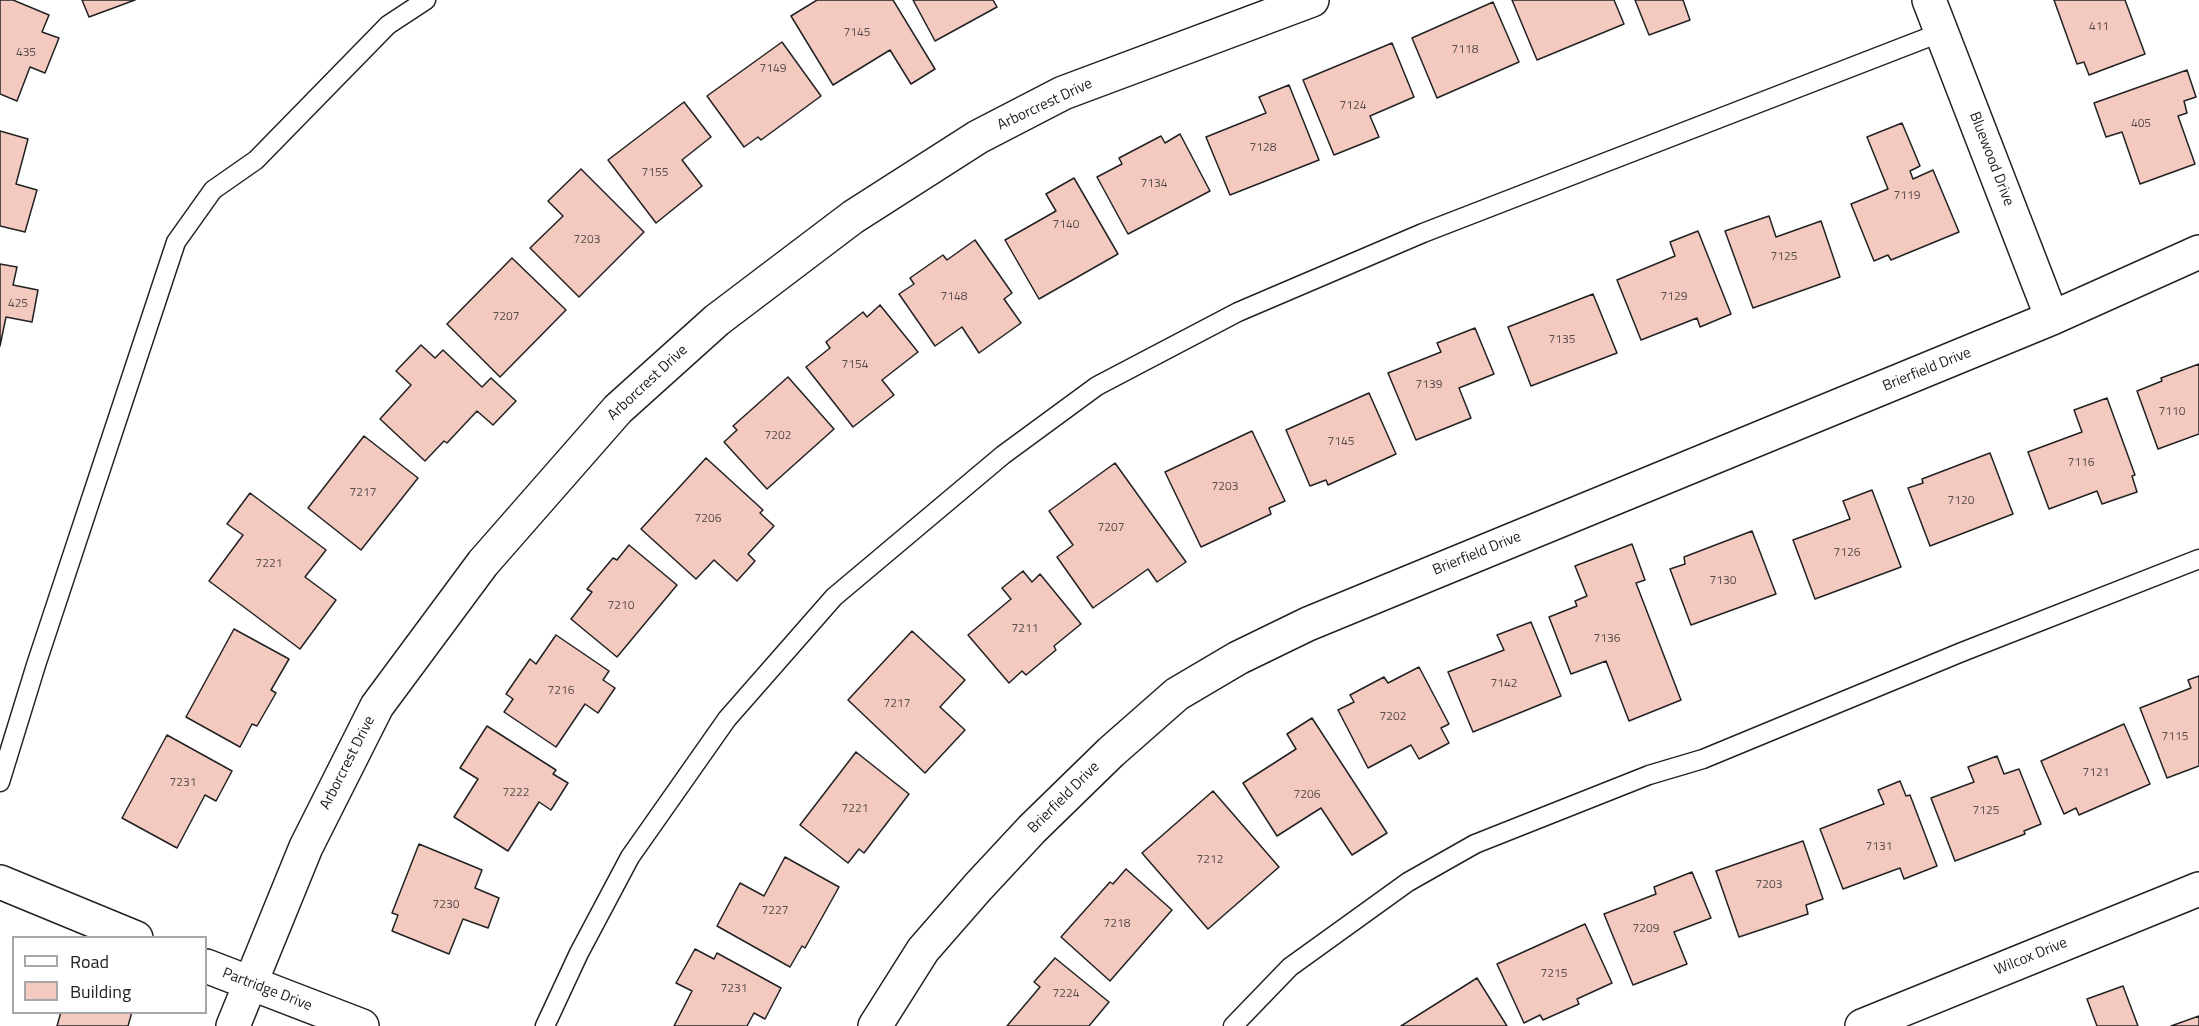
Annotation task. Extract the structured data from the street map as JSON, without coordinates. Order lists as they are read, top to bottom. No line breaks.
{"streets":{"street":["Arborcrest Drive","Bluewood Drive","Brierfield Drive","Wilcox Drive","Partridge Drive"]},"crossings":[["Arborcrest Drive","Partridge Drive"],["Bluewood Drive","Brierfield Drive"]],"house_numbers":["411","7145","7118","435","7149","7124","405","7128","7155","7134","7119","7140","7203","7125","7148","7129","425","7207","7135","7154","7139","7110","7202","7145","7116","7203","7217","7120","7206","7207","7126","7221","7130","7210","7211","7136","7142","7216","7217","7202","7115","7121","7231","7222","7206","7221","7125","7131","7212","7203","7230","7227","7218","7209","7215","7231","7224"],"legend":["Road","Building"]}
